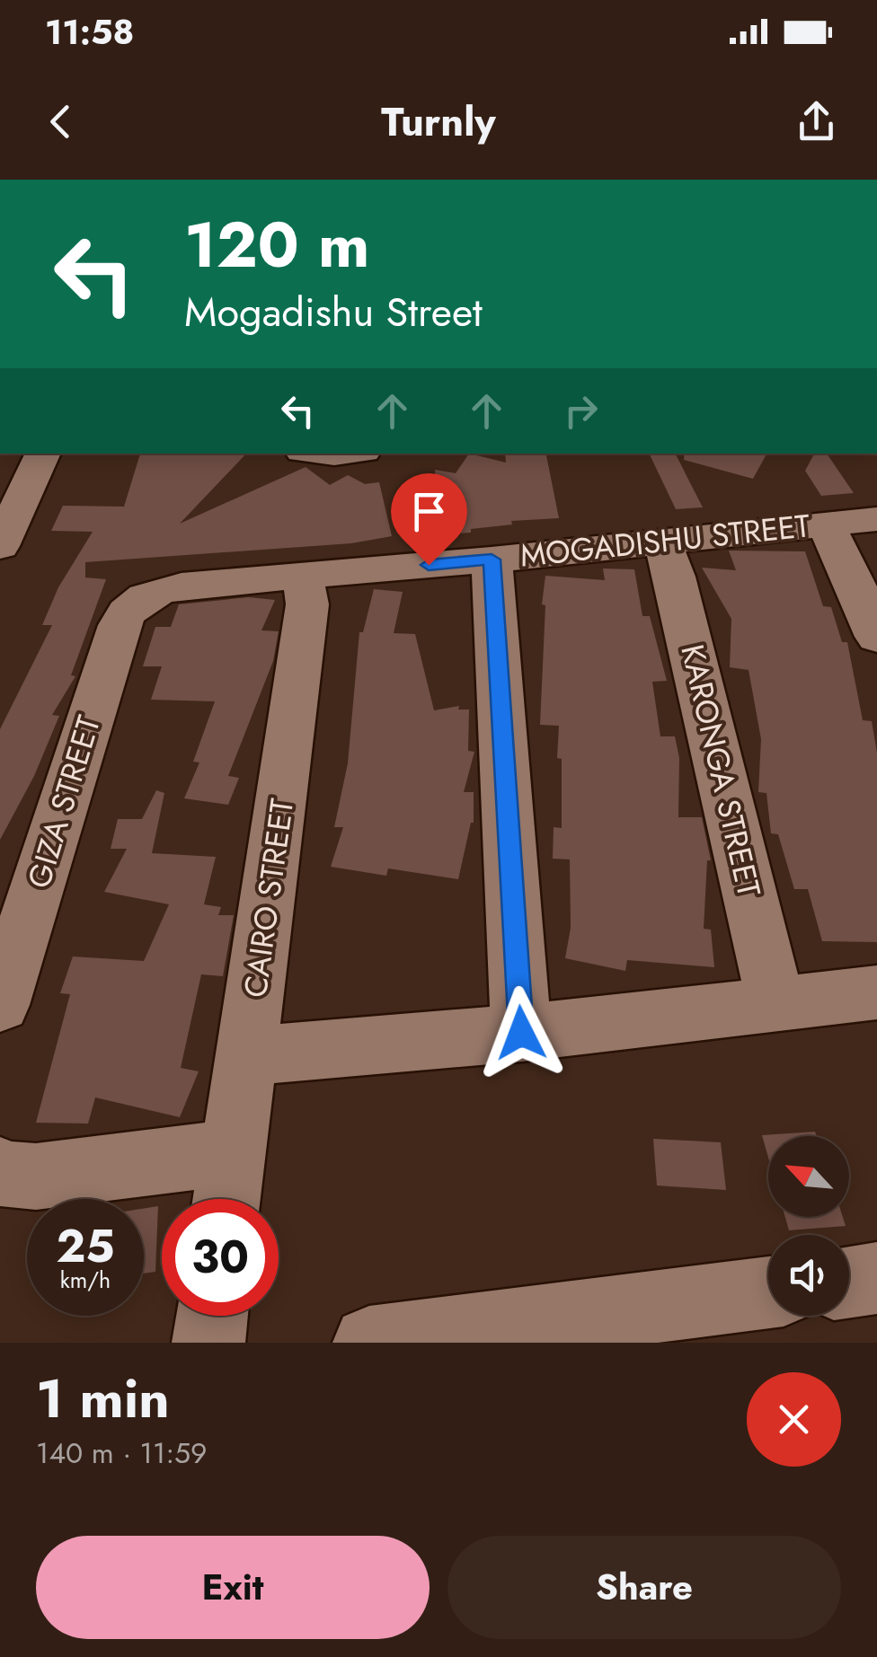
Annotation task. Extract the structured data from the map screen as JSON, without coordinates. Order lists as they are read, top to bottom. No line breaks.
{"streets":{"street":["MOGADISHU STREET","KARONGA STREET","GIZA STREET","CAIRO STREET"]},"crossings":[["MOGADISHU STREET","KARONGA STREET"],["MOGADISHU STREET","GIZA STREET"],["MOGADISHU STREET","CAIRO STREET"]],"north":"top left","page":{"status":"11:58","header":"Turnly","turn":["120 m","Mogadishu Street"],"speed":"25 km/h","limit":"30","heading":["1 min","140 m · 11:59"],"buttons":["Exit","Share"]}}
